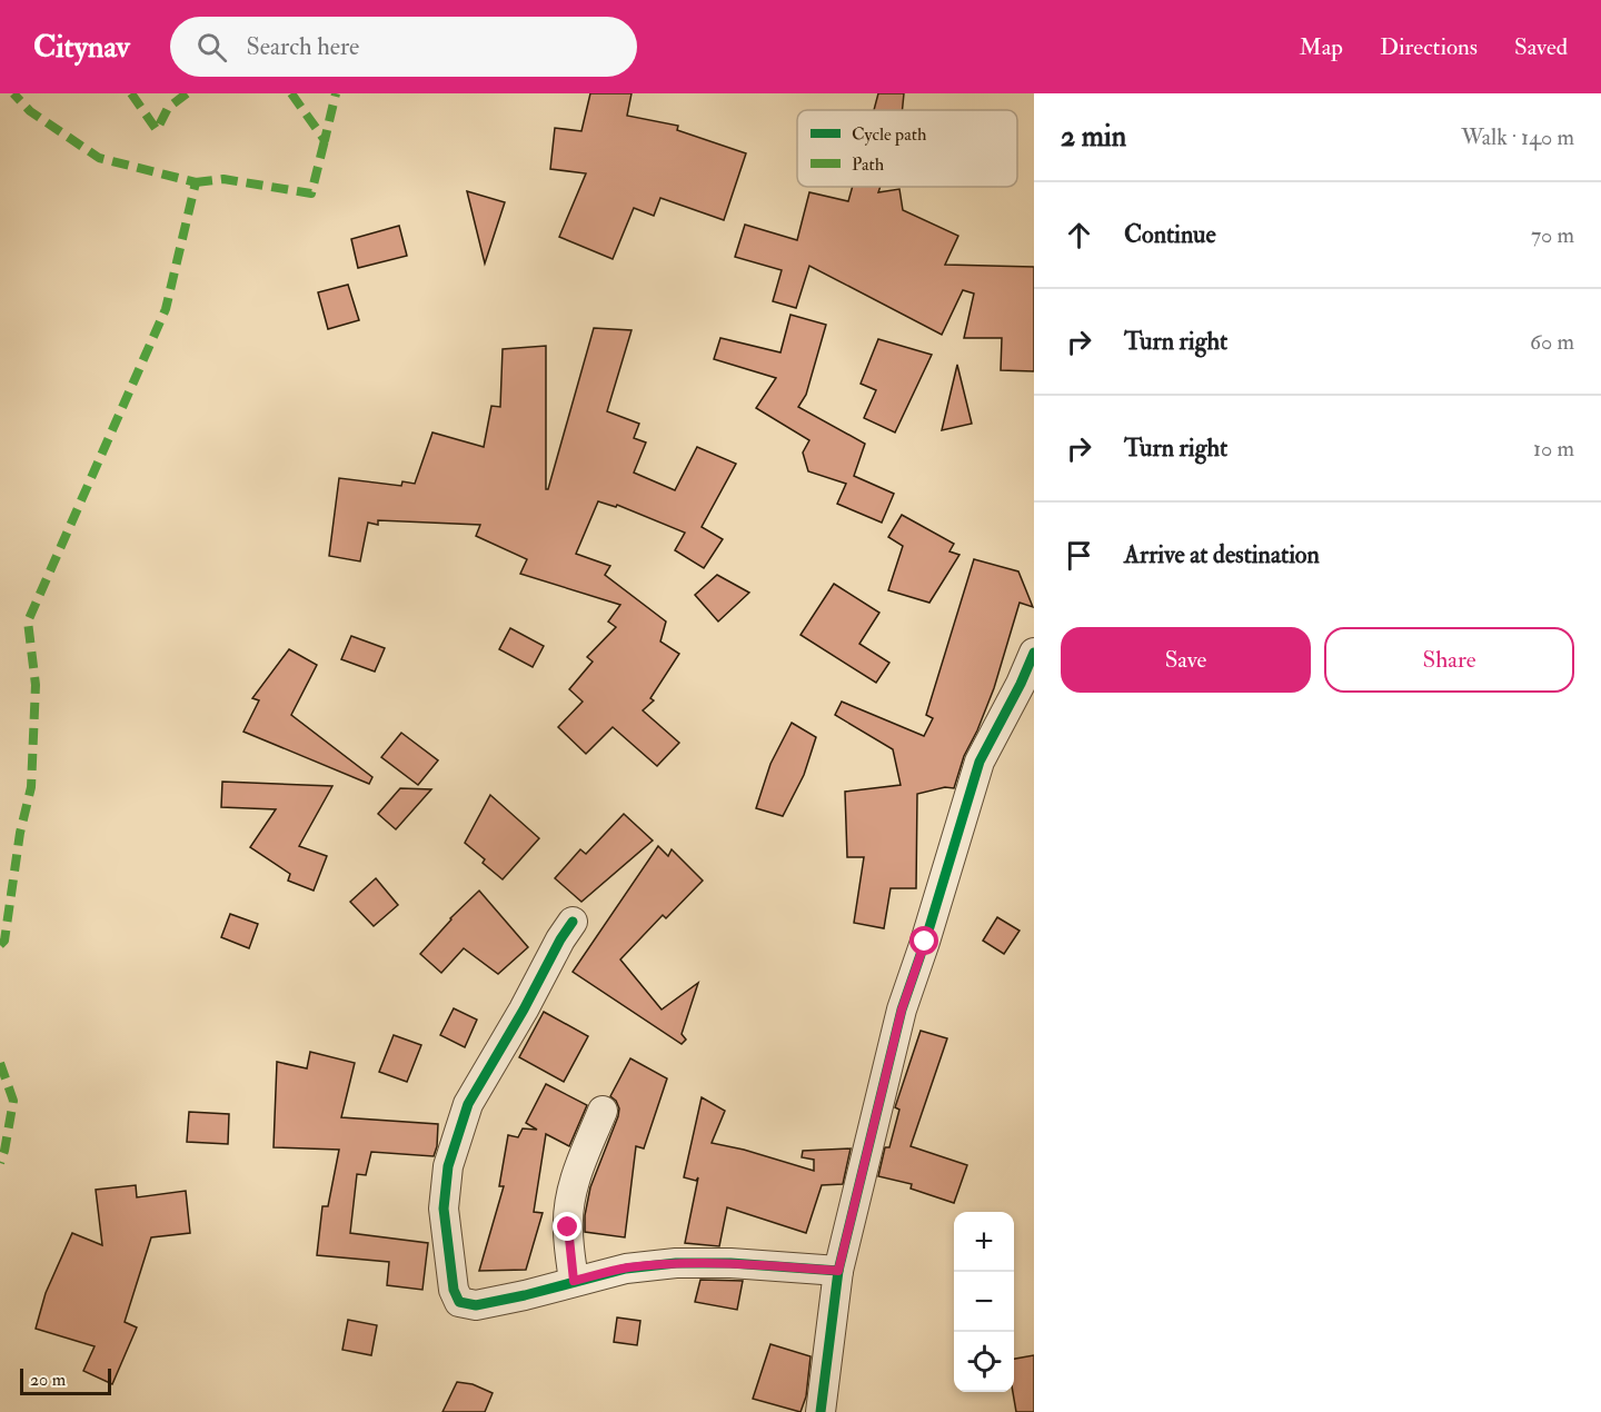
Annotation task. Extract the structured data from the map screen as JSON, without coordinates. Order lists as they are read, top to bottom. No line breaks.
{"legend":["Cycle path","Path"],"scale_bar":"20 m","page":{"header":"Citynav","search":"Search here","nav":["Map","Directions","Saved"],"heading":["2 min","Walk · 140 m"],"list":[["Continue","70 m"],["Turn right","60 m"],["Turn right","10 m"],"Arrive at destination"],"buttons":["Save","Share"],"map_buttons":["+","−"],"scale":"20 m"}}
